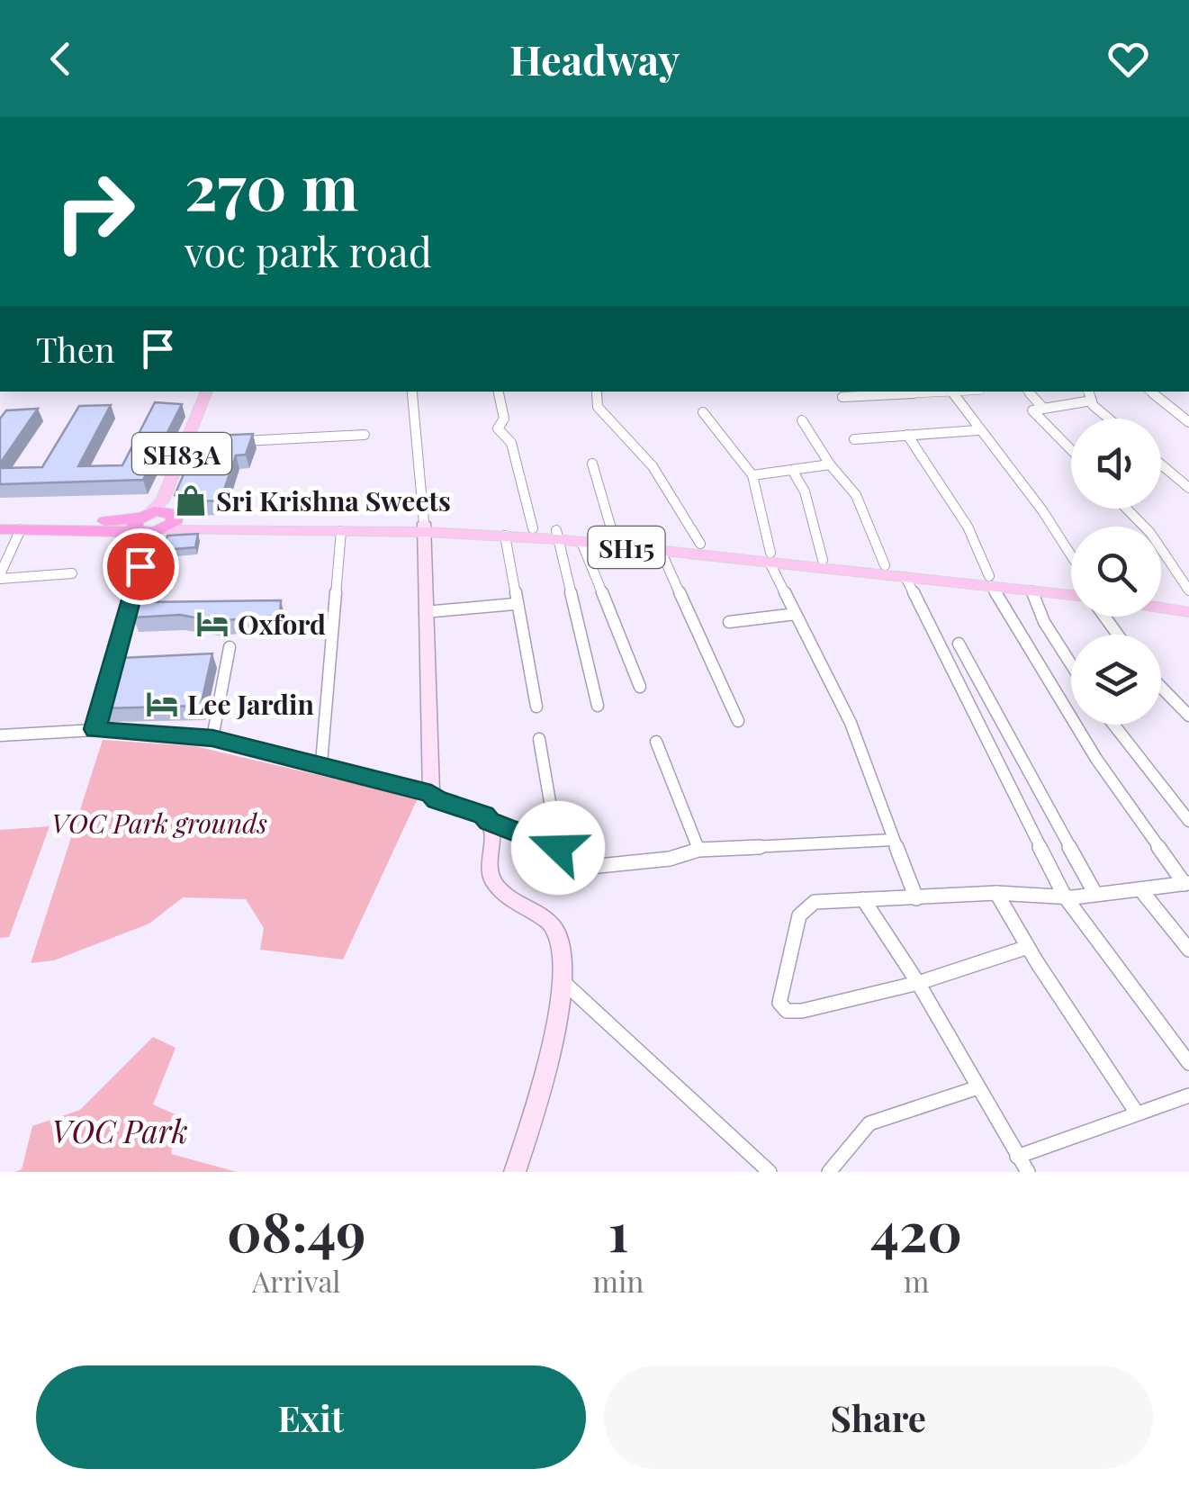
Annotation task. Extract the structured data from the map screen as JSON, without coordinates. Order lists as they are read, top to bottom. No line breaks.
{"streets":{"main road":["SH83A","SH15"]},"crossings":[["SH83A","SH15"]],"parks":["VOC Park grounds","VOC Park"],"places":{"shop":["Sri Krishna Sweets"],"hotel":["Oxford","Lee Jardin"]},"page":{"header":"Headway","turn":["270 m","voc park road"],"then":"Then","eta":["08:49","Arrival","1","min","420","m"],"buttons":["Exit","Share"]}}
